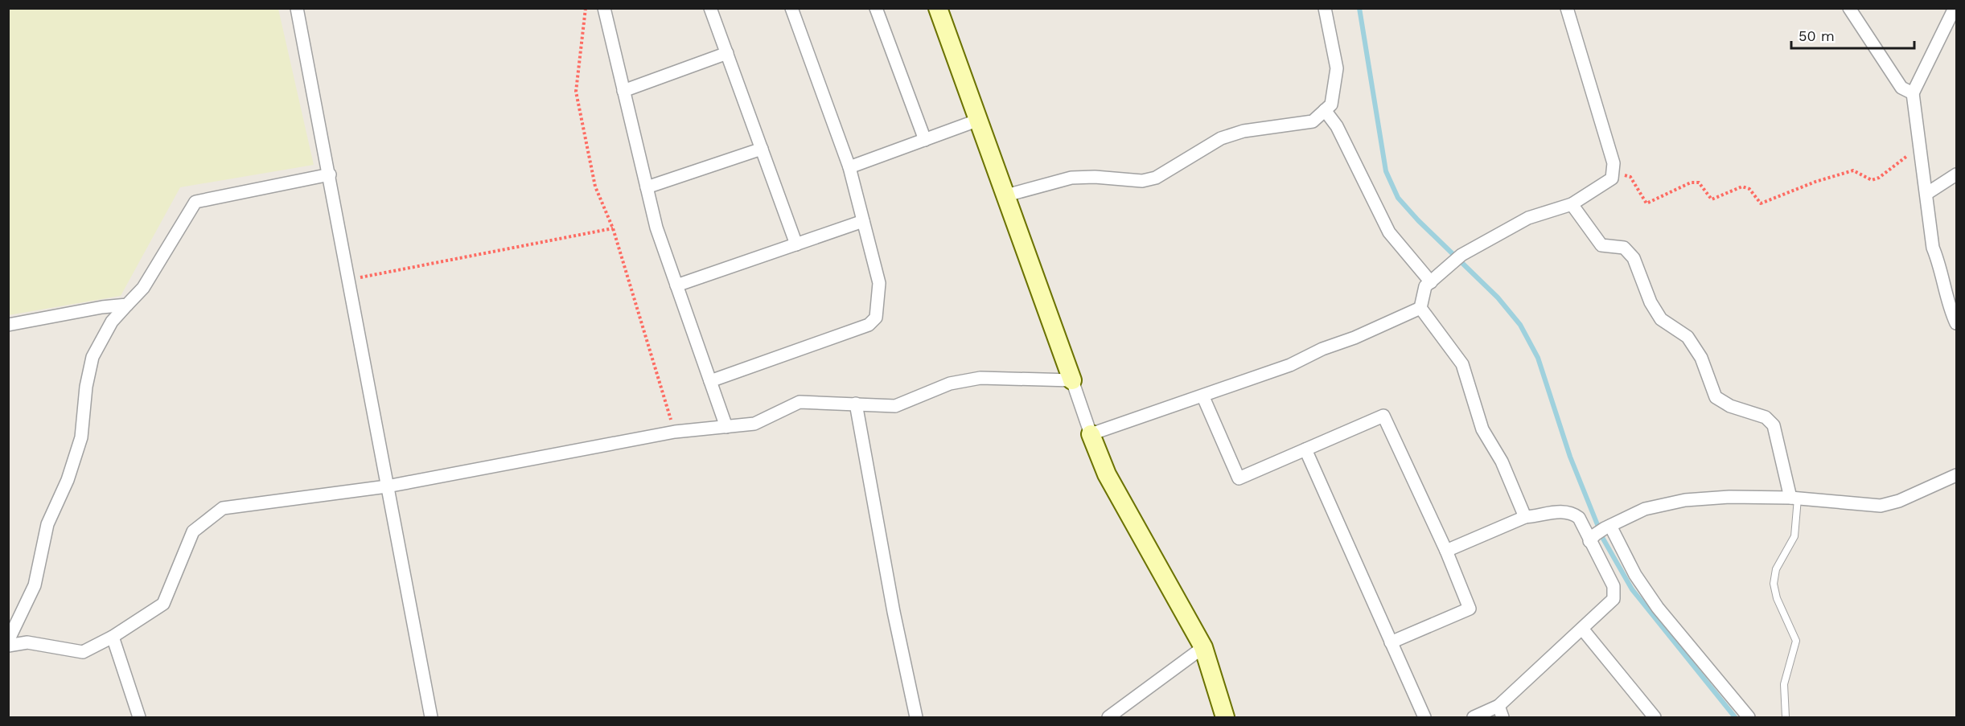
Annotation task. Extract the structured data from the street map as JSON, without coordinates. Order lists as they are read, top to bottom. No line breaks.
{"scale_bar":"50 m"}
